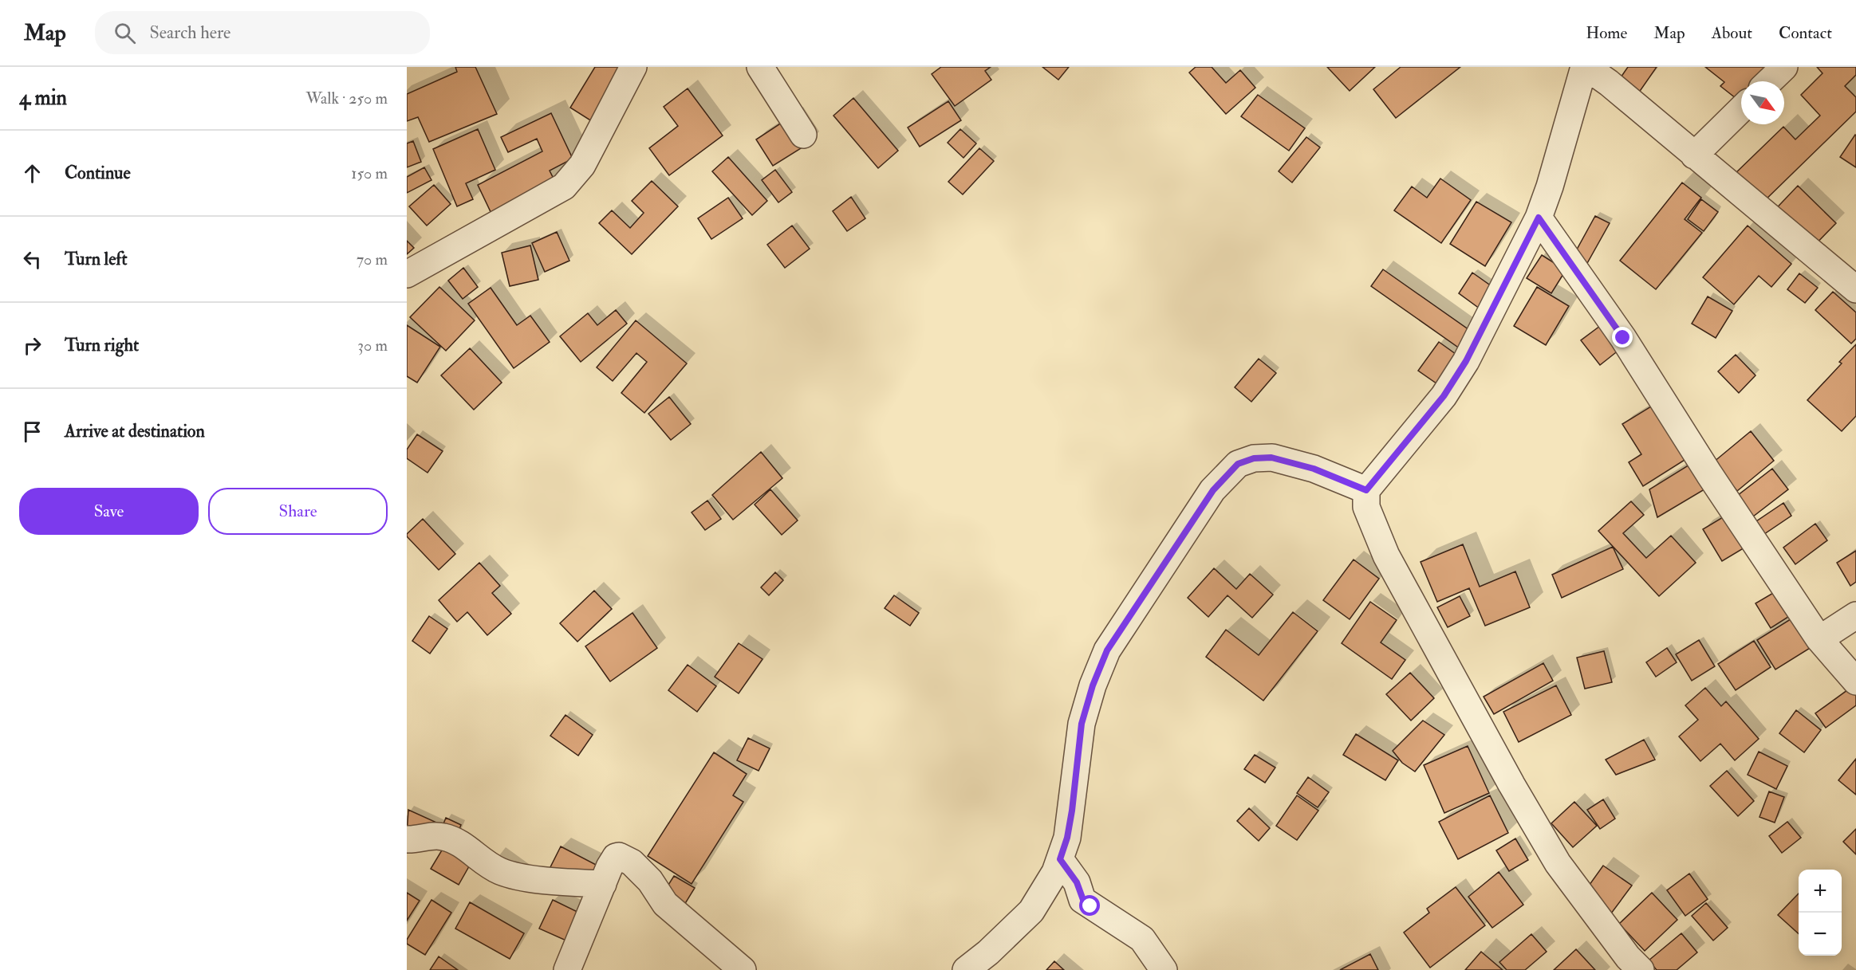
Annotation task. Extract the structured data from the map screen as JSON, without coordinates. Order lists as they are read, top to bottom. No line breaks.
{"north":"bottom right","page":{"header":"Map","search":"Search here","nav":["Home","Map","About","Contact"],"heading":["4 min","Walk · 250 m"],"list":[["Continue","150 m"],["Turn left","70 m"],["Turn right","30 m"],"Arrive at destination"],"buttons":["Save","Share"],"map_buttons":["+","−"]}}
